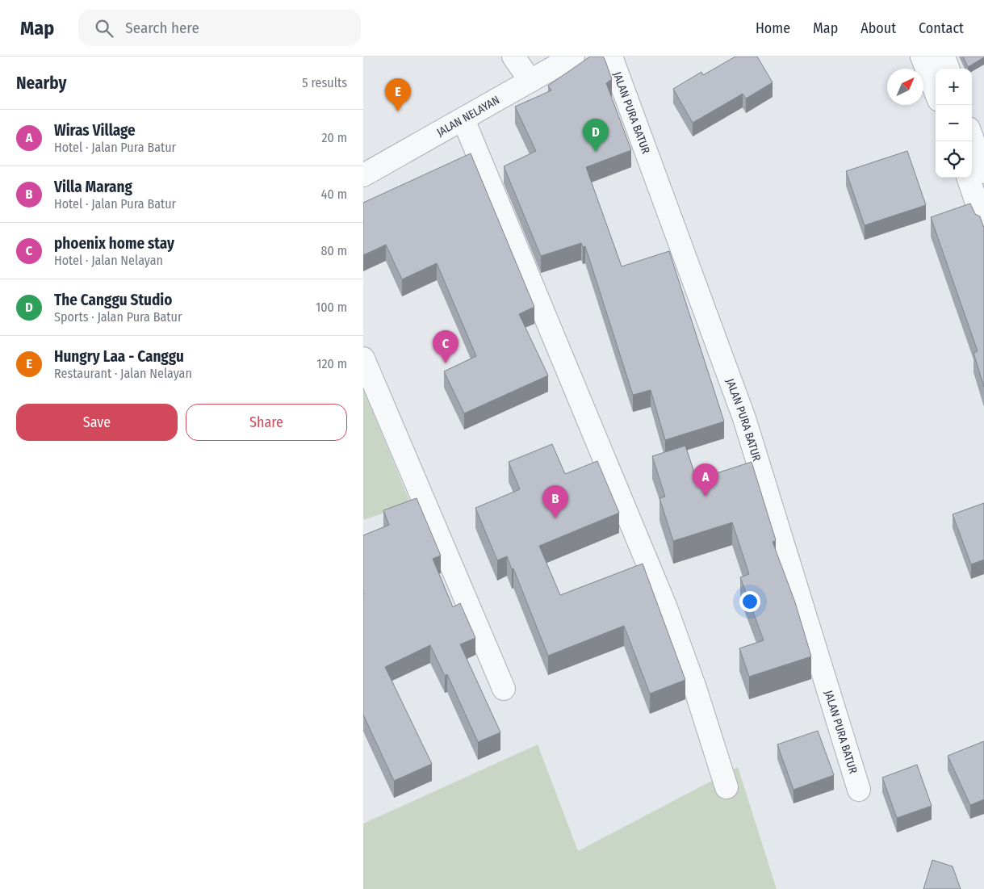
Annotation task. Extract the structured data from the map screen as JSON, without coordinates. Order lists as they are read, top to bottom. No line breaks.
{"streets":{"street":["JALAN PURA BATUR","JALAN NELAYAN"]},"north":"top right","page":{"header":"Map","search":"Search here","nav":["Home","Map","About","Contact"],"heading":["Nearby","5 results"],"map_buttons":["+","−"],"pins":["E","D","C","A","B"],"list":[{"mark":"A","name":"Wiras Village","note":"Hotel · Jalan Pura Batur","value":"20 m"},{"mark":"B","name":"Villa Marang","note":"Hotel · Jalan Pura Batur","value":"40 m"},{"mark":"C","name":"phoenix home stay","note":"Hotel · Jalan Nelayan","value":"80 m"},{"mark":"D","name":"The Canggu Studio","note":"Sports · Jalan Pura Batur","value":"100 m"},{"mark":"E","name":"Hungry Laa - Canggu","note":"Restaurant · Jalan Nelayan","value":"120 m"}],"buttons":["Save","Share"]}}
